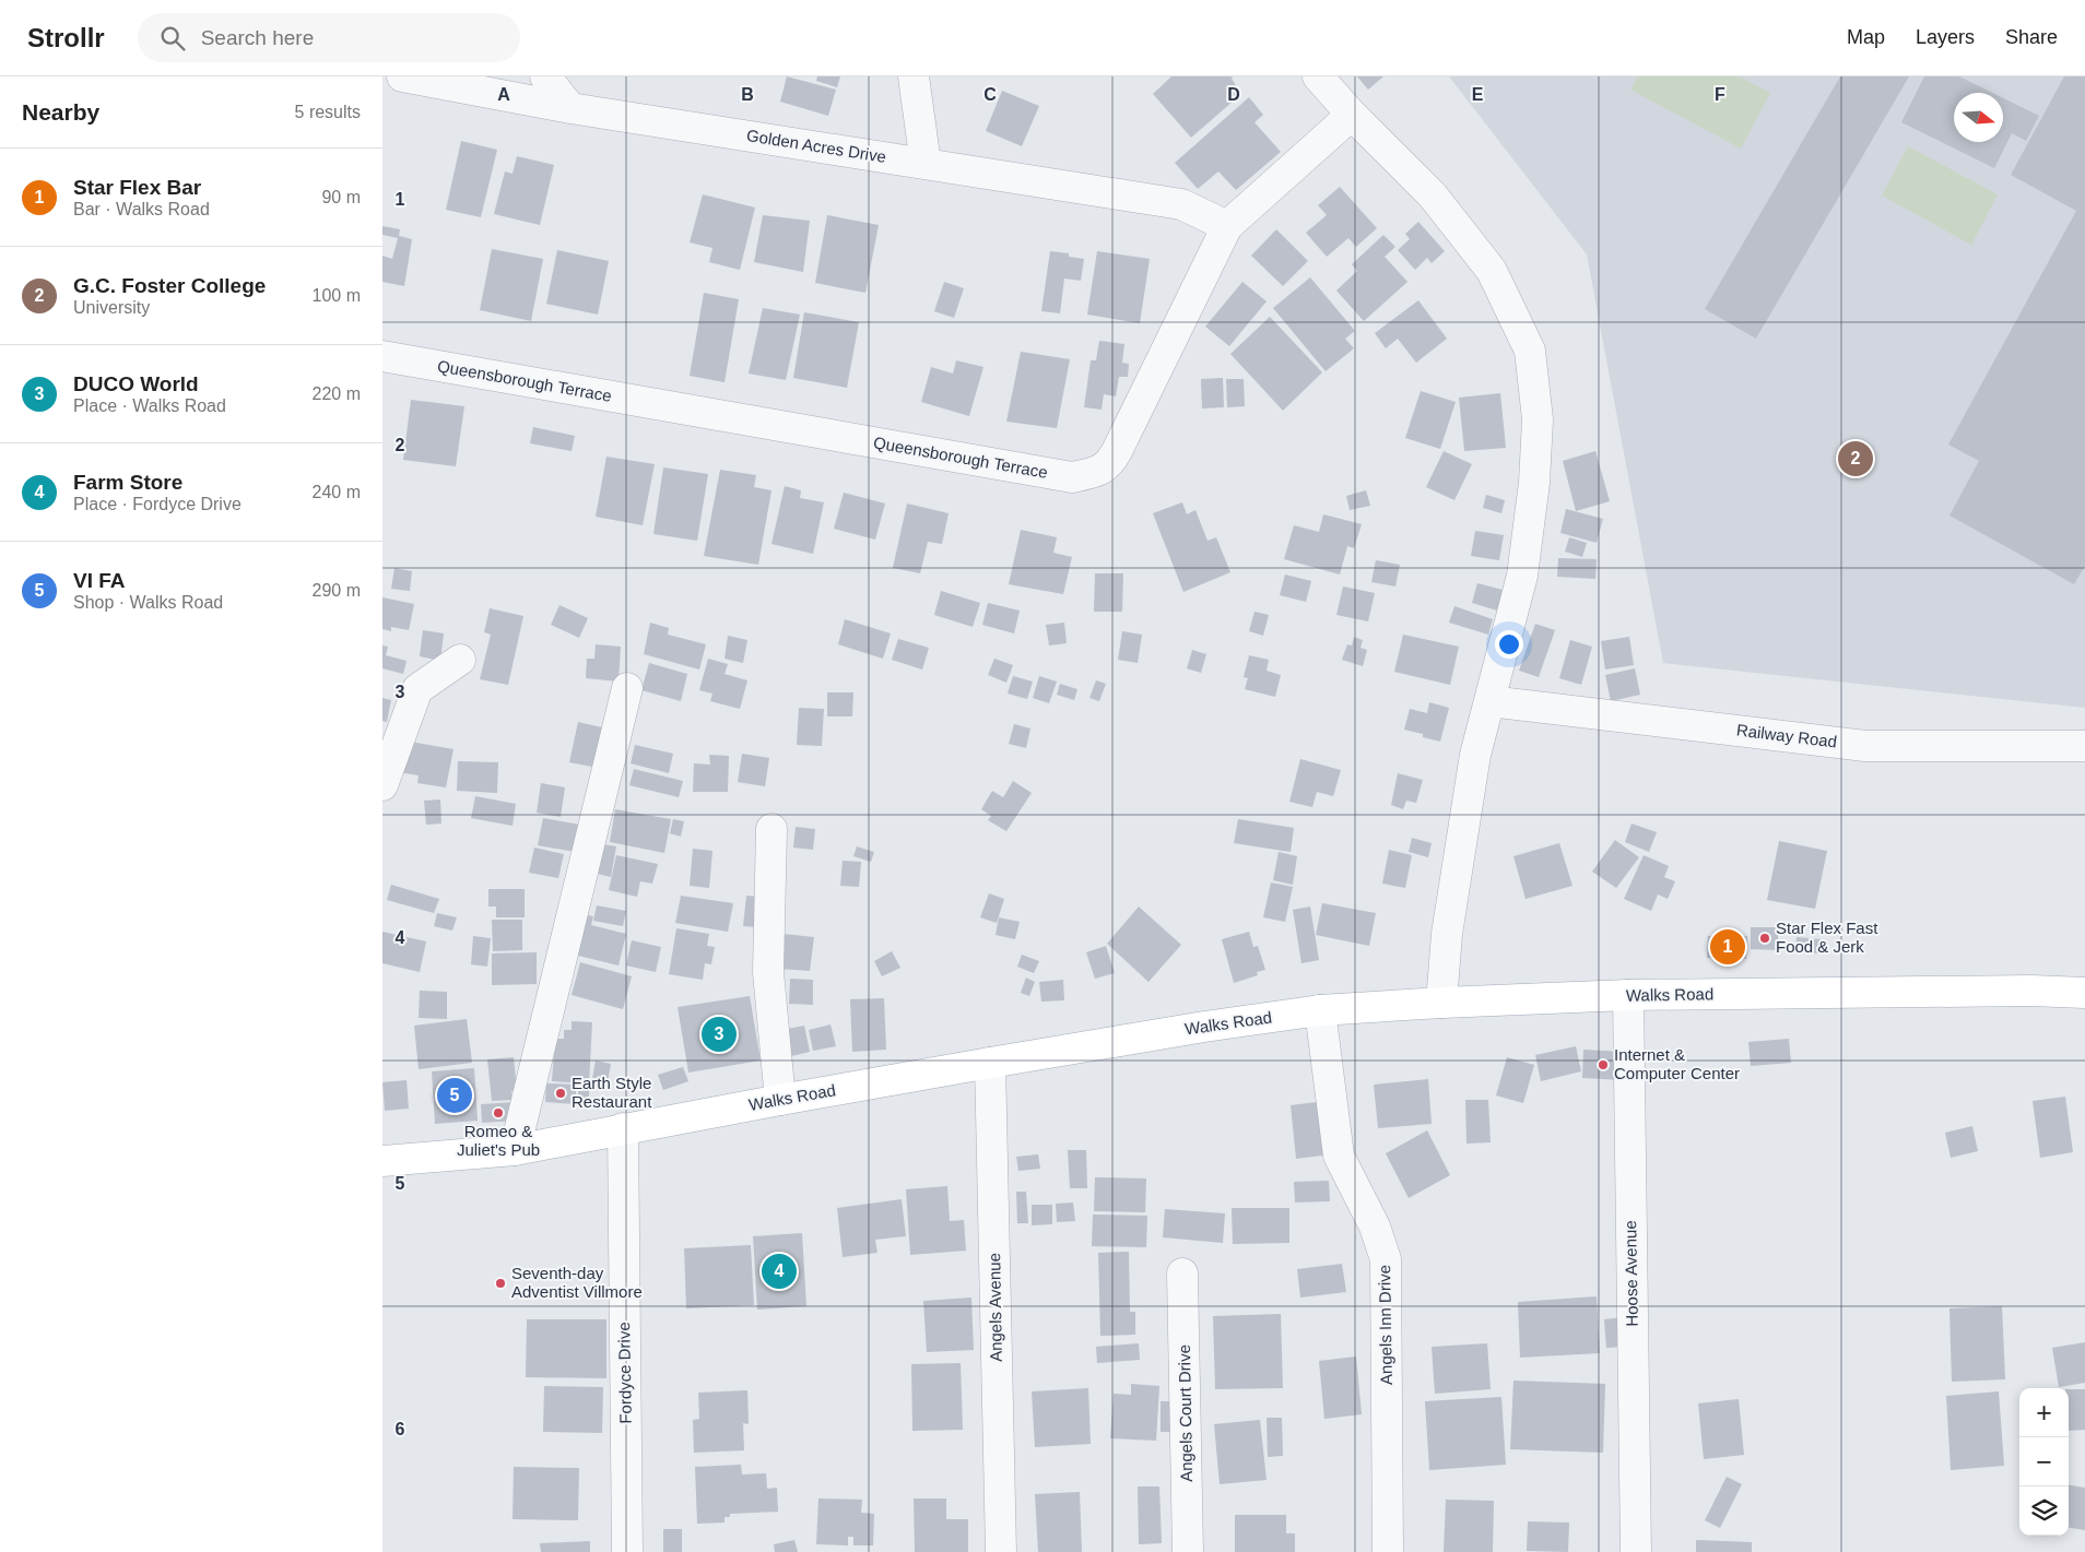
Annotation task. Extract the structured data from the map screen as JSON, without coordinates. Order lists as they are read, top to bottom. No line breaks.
{"streets":{"main road":["Walks Road"],"street":["Golden Acres Drive","Queensborough Terrace","Railway Road","Hoose Avenue","Angels Avenue","Angels Inn Drive","Fordyce Drive","Angels Court Drive"]},"crossings":[["Golden Acres Drive","Queensborough Terrace"],["Walks Road","Hoose Avenue"],["Walks Road","Angels Avenue"],["Walks Road","Angels Inn Drive"],["Walks Road","Fordyce Drive"]],"places":["Star Flex Fast Food & Jerk","Internet & Computer Center","Earth Style Restaurant","Romeo & Juliet's Pub","Seventh-day Adventist Villmore"],"north":"right","page":{"header":"Strollr","search":"Search here","nav":["Map","Layers","Share"],"heading":["Nearby","5 results"],"list":[{"mark":"1","name":"Star Flex Bar","note":"Bar · Walks Road","value":"90 m"},{"mark":"2","name":"G.C. Foster College","note":"University","value":"100 m"},{"mark":"3","name":"DUCO World","note":"Place · Walks Road","value":"220 m"},{"mark":"4","name":"Farm Store","note":"Place · Fordyce Drive","value":"240 m"},{"mark":"5","name":"VI FA","note":"Shop · Walks Road","value":"290 m"}],"pins":["2","1","3","5","4"],"map_buttons":["+","−"]},"grid":{"columns":["A","B","C","D","E","F"],"rows":["1","2","3","4","5","6"]}}
